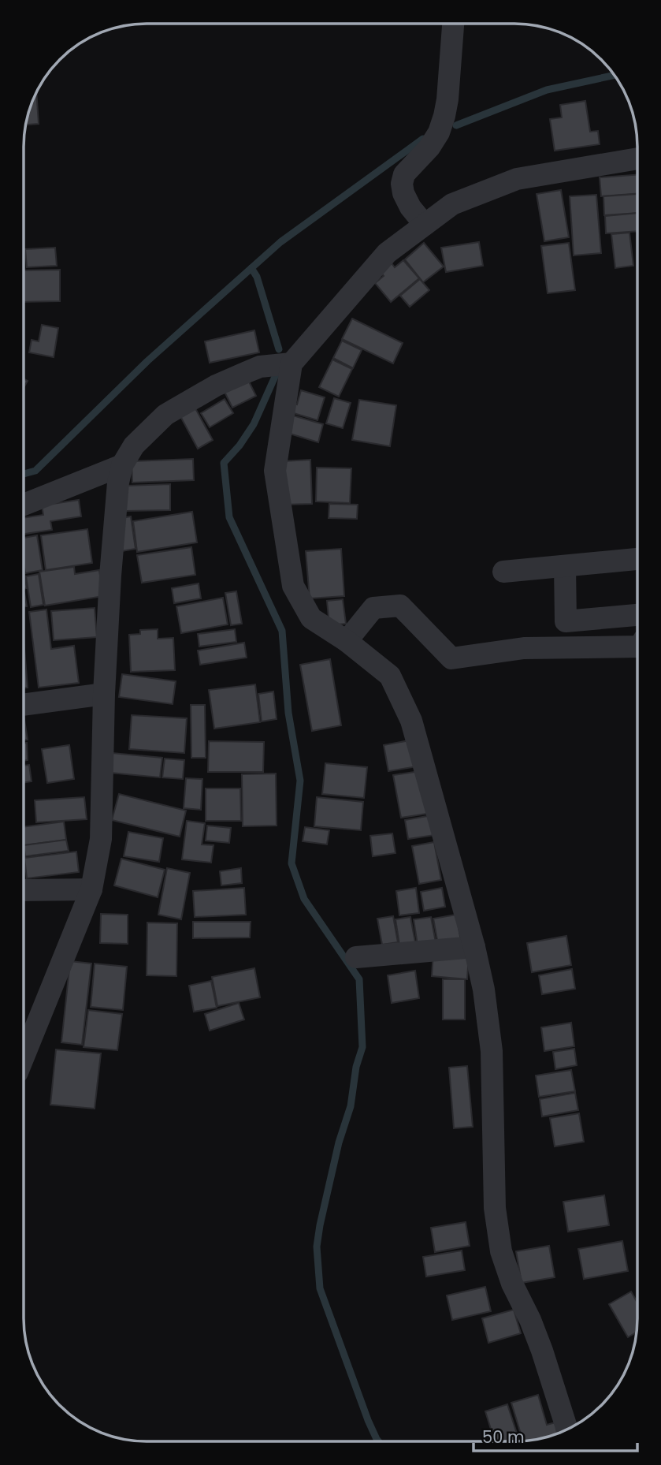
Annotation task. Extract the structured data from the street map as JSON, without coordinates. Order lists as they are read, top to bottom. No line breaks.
{"scale_bar":"50 m"}
